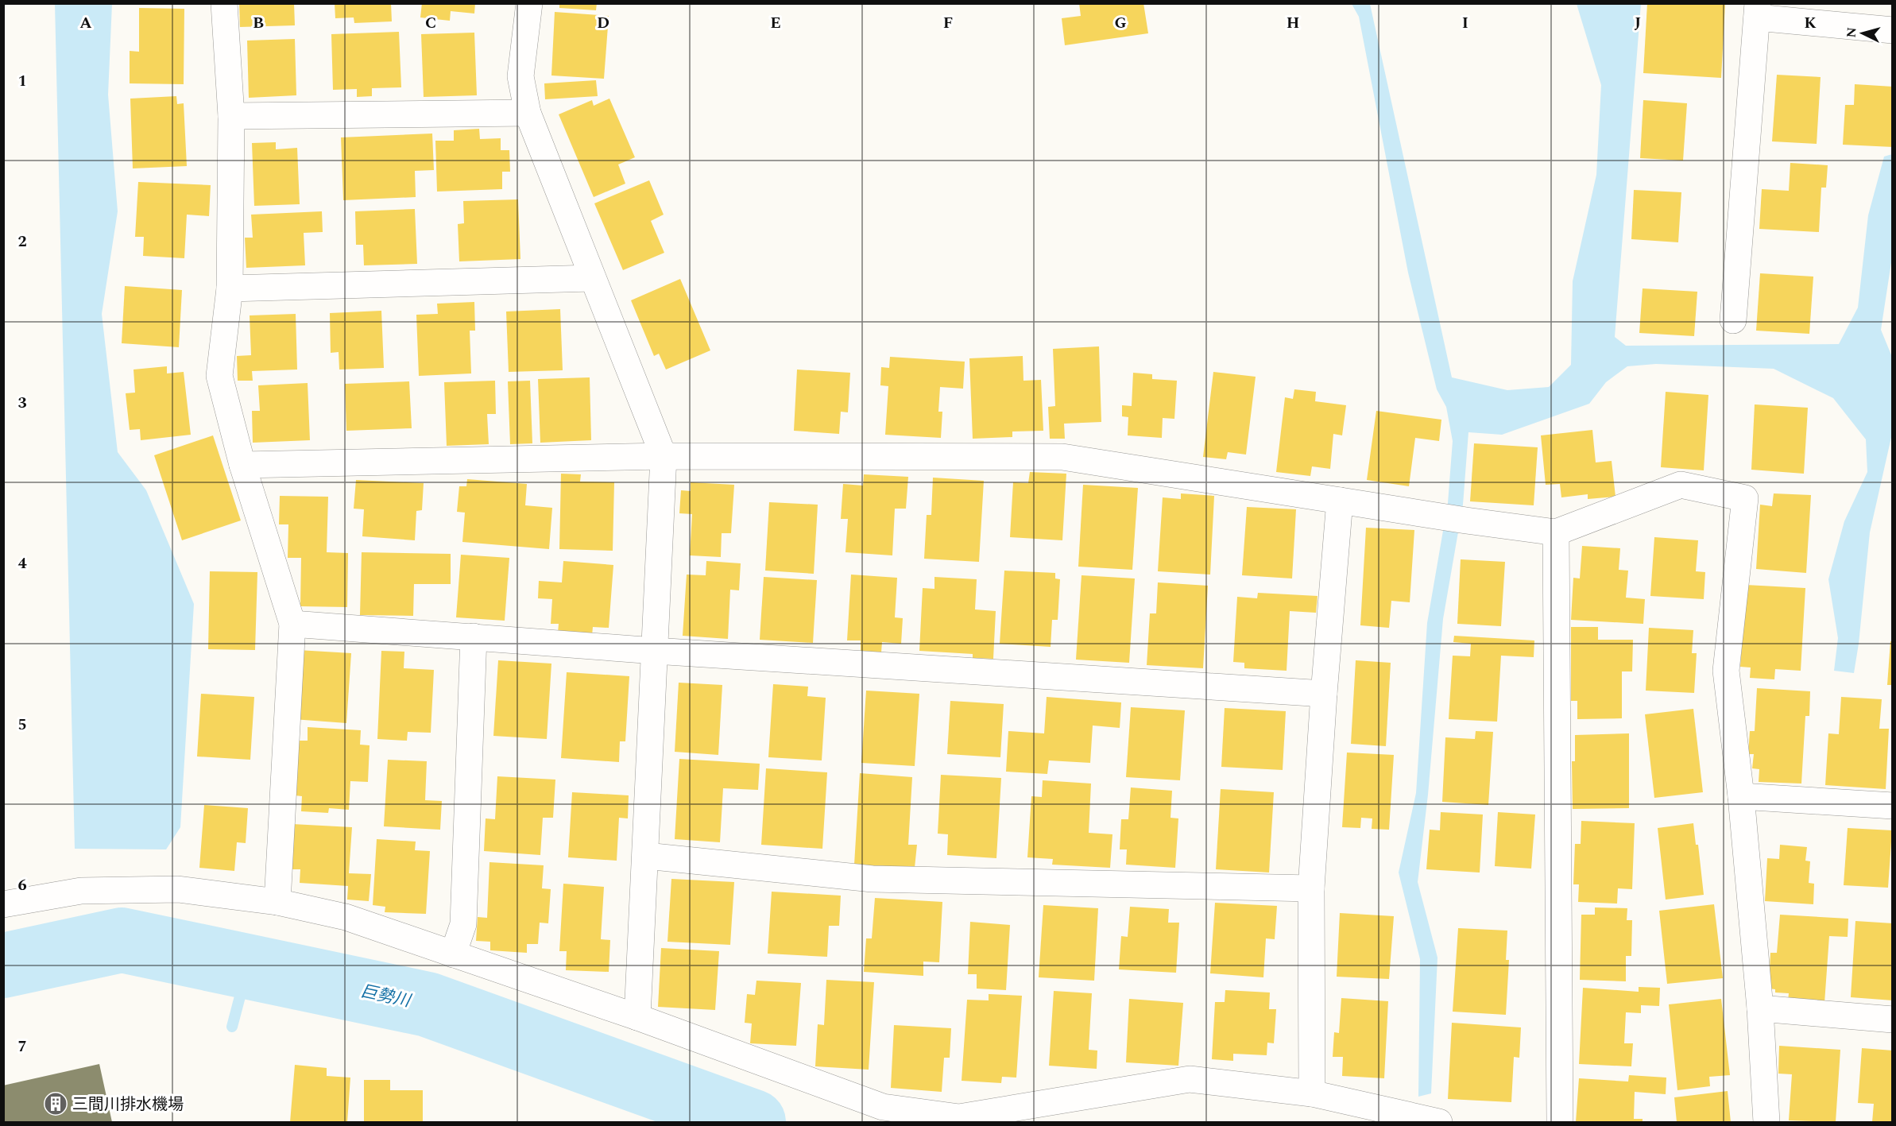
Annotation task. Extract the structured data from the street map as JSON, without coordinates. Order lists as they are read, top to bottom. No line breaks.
{"water":["巨勢川"],"places":{"building":["三間川排水機場"]},"north":"left","grid":{"columns":["A","B","C","D","E","F","G","H","I","J","K"],"rows":["1","2","3","4","5","6","7"]}}
